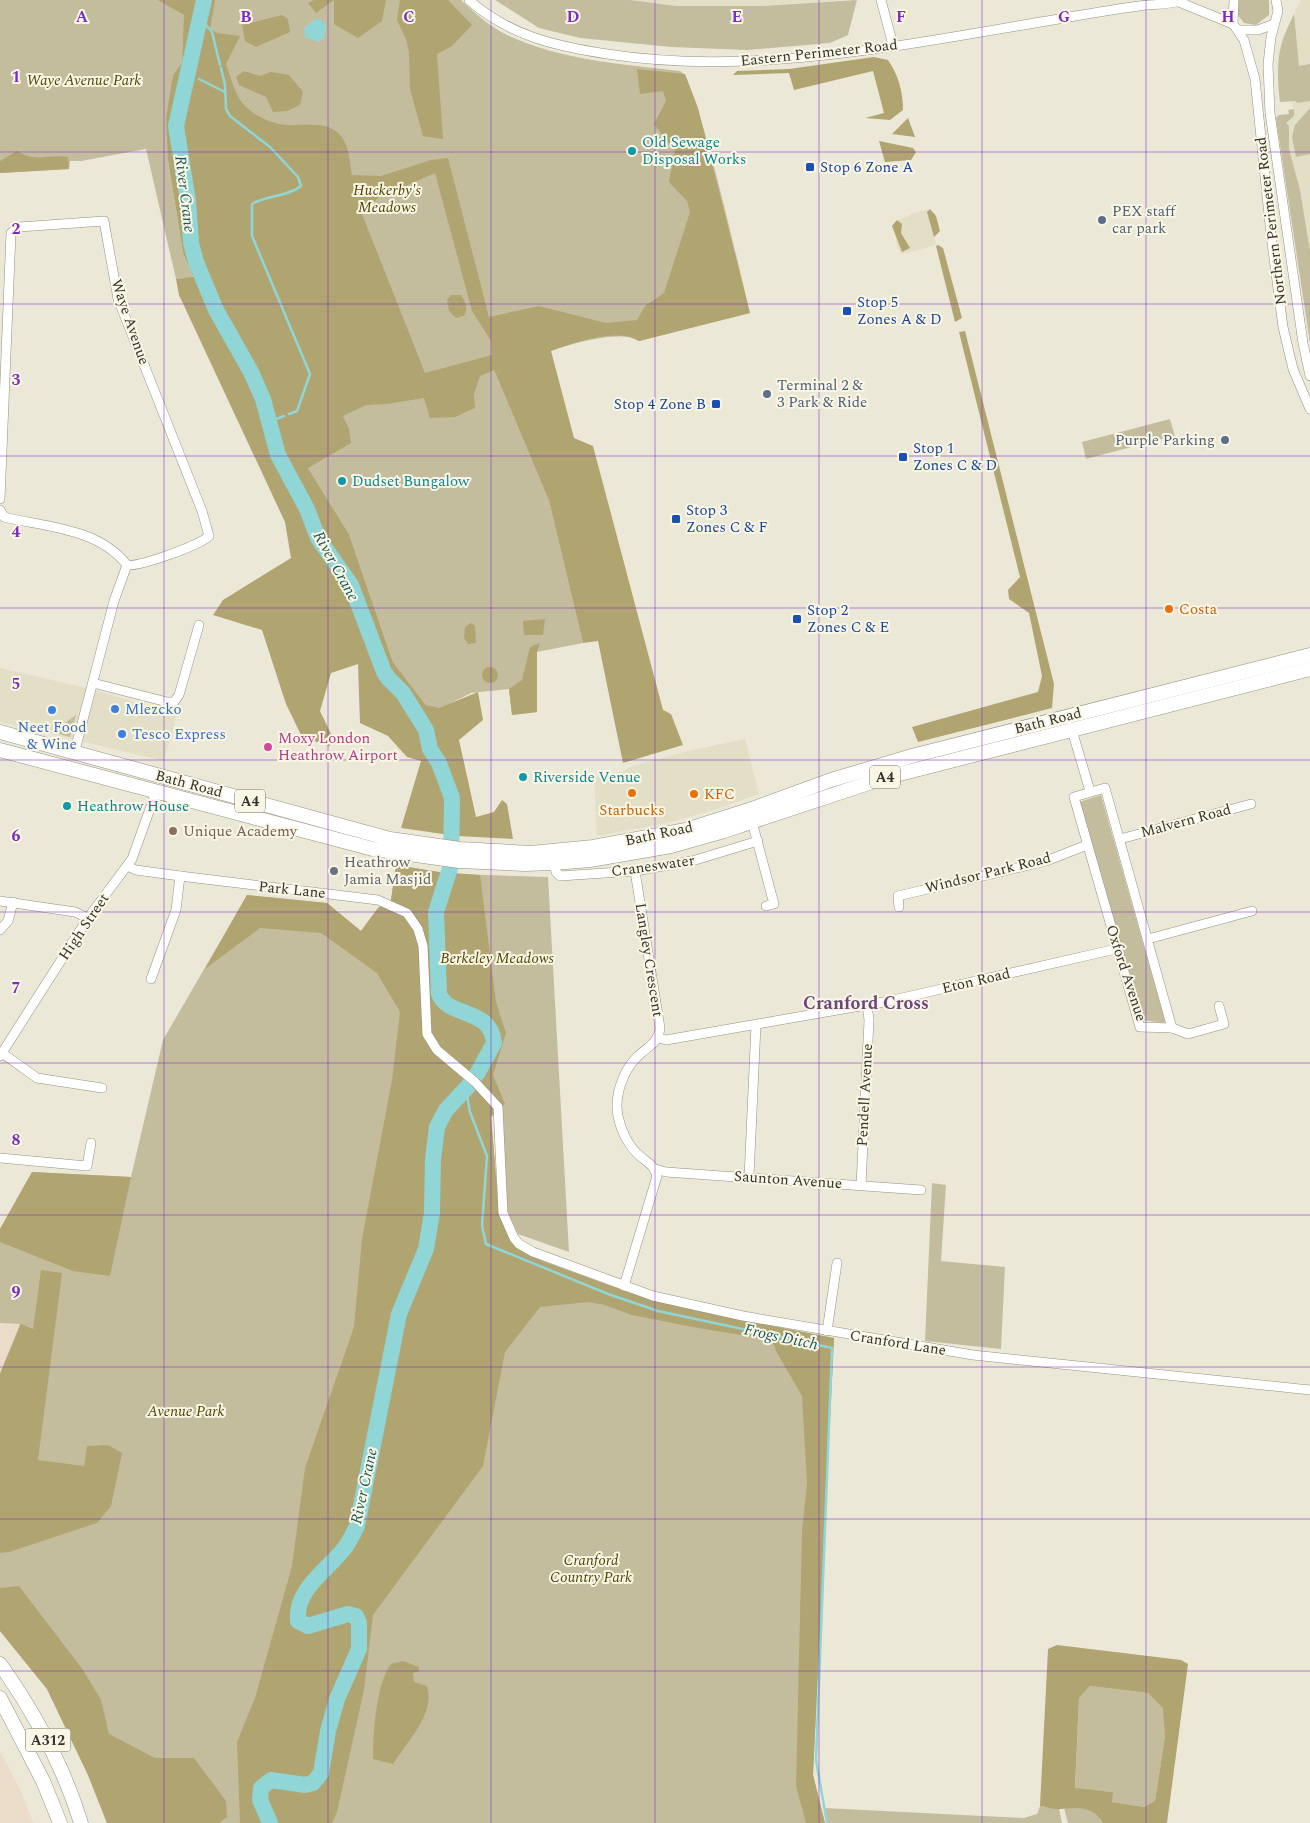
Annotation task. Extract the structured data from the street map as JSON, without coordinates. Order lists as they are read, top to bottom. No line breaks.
{"streets":{"highway":["Bath Road","A4","A312"],"street":["Eastern Perimeter Road","Northern Perimeter Road","Waye Avenue","Malvern Road","Craneswater","Windsor Park Road","Park Lane","High Street","Langley Crescent","Oxford Avenue","Eton Road","Pendell Avenue","Saunton Avenue","Cranford Lane"]},"crossings":[["Bath Road","Craneswater"],["Bath Road","High Street"],["Malvern Road","Oxford Avenue"],["Craneswater","Langley Crescent"],["Windsor Park Road","Oxford Avenue"],["Park Lane","High Street"],["Park Lane","Cranford Lane"],["Langley Crescent","Eton Road"],["Langley Crescent","Saunton Avenue"],["Oxford Avenue","Eton Road"],["Eton Road","Pendell Avenue"],["Pendell Avenue","Saunton Avenue"]],"districts":["Cranford Cross"],"water":["River Crane","Frogs Ditch"],"parks":["Waye Avenue Park","Huckerby's Meadows","Berkeley Meadows","Avenue Park","Cranford Country Park"],"places":{"other":["Old Sewage Disposal Works","PEX staff car park","Terminal 2 & 3 Park & Ride","Purple Parking","Dudset Bungalow","Costa","Mlezcko","Neet Food & Wine","Tesco Express","Moxy London Heathrow Airport","Riverside Venue","Starbucks","KFC","Heathrow House","Unique Academy","Heathrow Jamia Masjid"],"transit":["Stop 6 Zone A","Stop 5 Zones A & D","Stop 4 Zone B","Stop 1 Zones C & D","Stop 3 Zones C & F","Stop 2 Zones C & E"]},"grid":{"columns":["A","B","C","D","E","F","G","H"],"rows":["1","2","3","4","5","6","7","8","9"]}}
